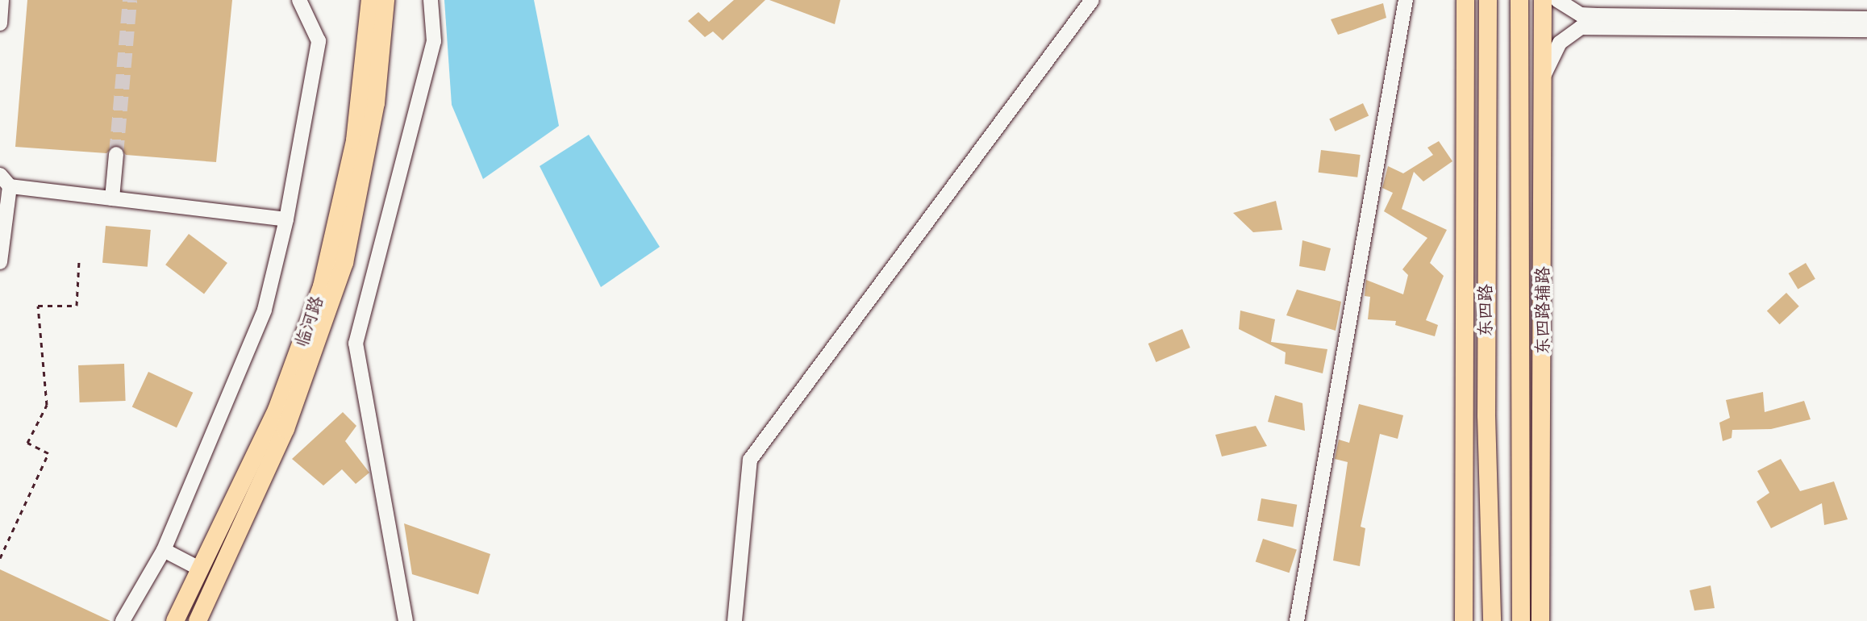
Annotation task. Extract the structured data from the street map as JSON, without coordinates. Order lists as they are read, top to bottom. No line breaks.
{"streets":{"main road":["东四路","东四路辅路","临河路"]}}
